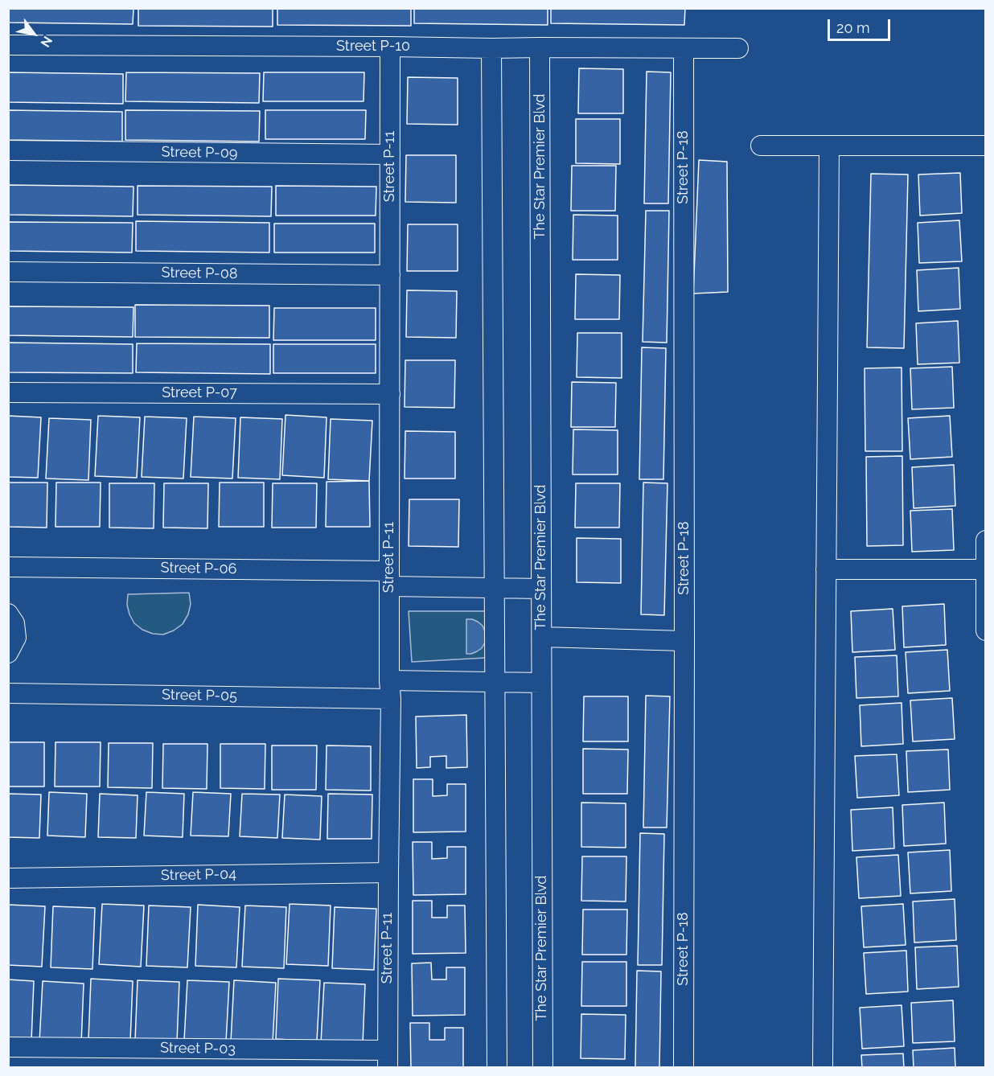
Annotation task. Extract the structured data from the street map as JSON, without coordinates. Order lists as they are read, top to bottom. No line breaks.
{"streets":{"street":["Street P-10","Street P-09","Street P-11","The Star Premier Blvd","Street P-18","Street P-08","Street P-07","Street P-06","Street P-05","Street P-04","Street P-03"]},"crossings":[["Street P-10","Street P-11"],["Street P-10","The Star Premier Blvd"],["Street P-10","Street P-18"],["Street P-09","Street P-11"],["Street P-11","Street P-08"],["Street P-11","Street P-07"],["Street P-11","Street P-06"],["Street P-11","Street P-05"],["Street P-11","Street P-04"],["Street P-11","Street P-03"],["The Star Premier Blvd","Street P-06"],["The Star Premier Blvd","Street P-05"]],"scale_bar":"20 m","north":"bottom right"}
